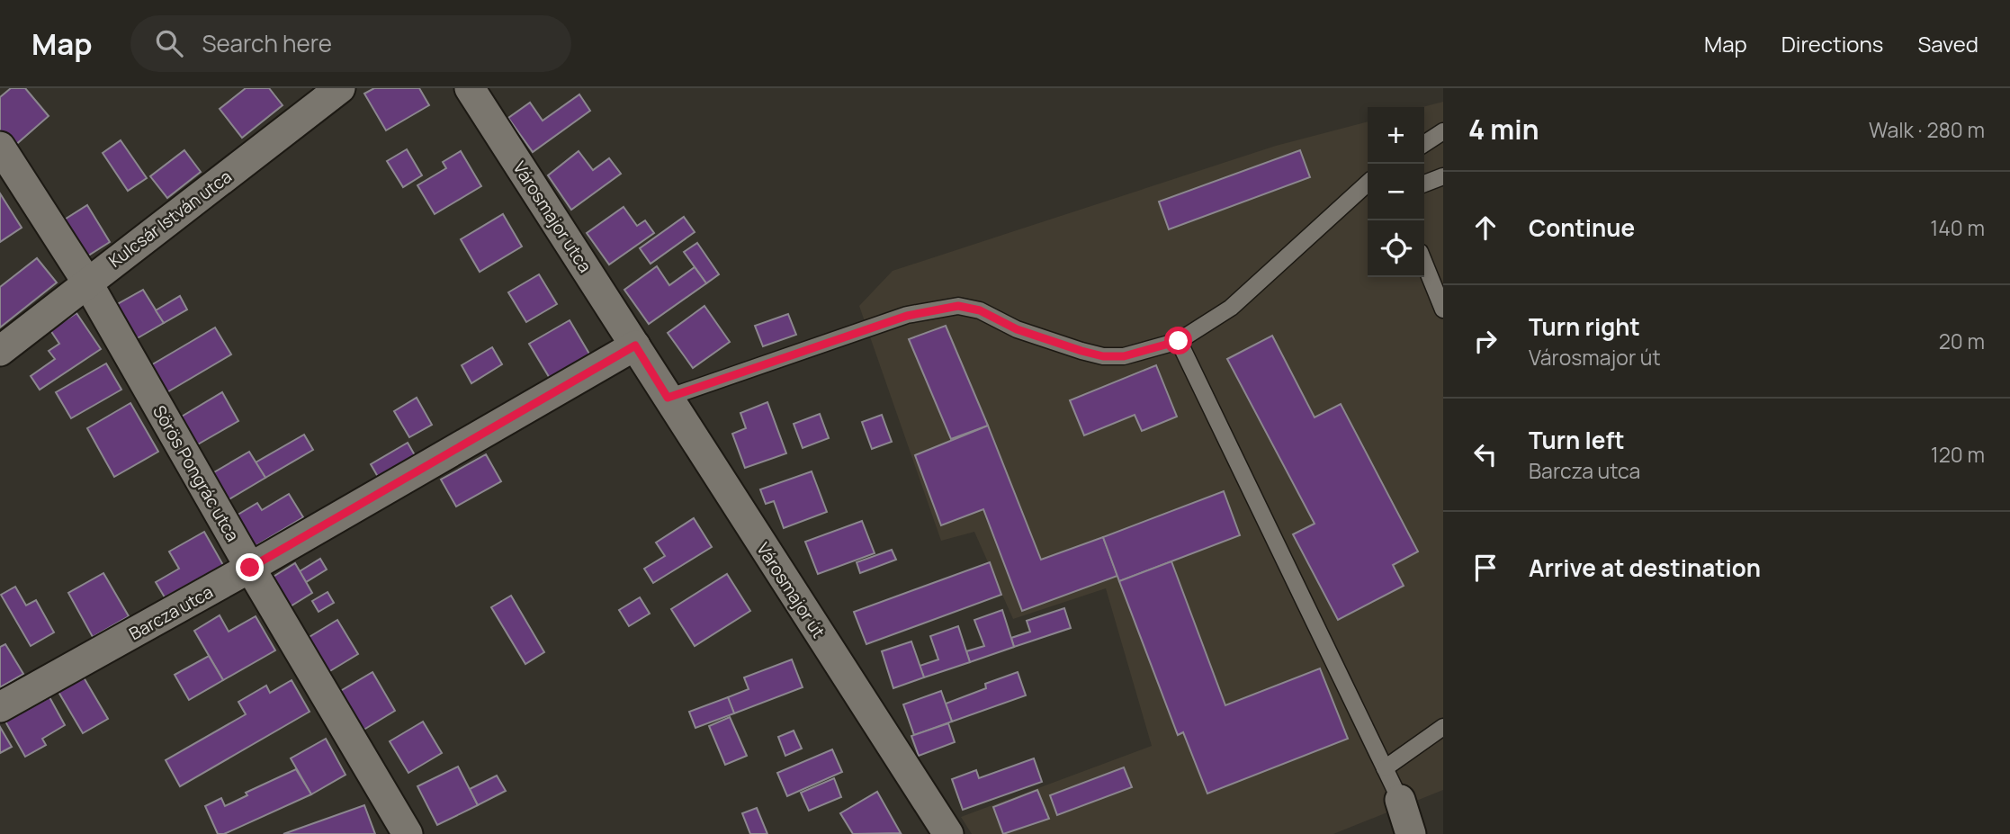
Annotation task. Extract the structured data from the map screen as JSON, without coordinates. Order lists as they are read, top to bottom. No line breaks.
{"streets":{"street":["Városmajor utca","Kulcsár István utca","Sörös Pongrác utca","Városmajor út","Barcza utca"]},"crossings":[["Városmajor utca","Városmajor út"],["Városmajor utca","Barcza utca"],["Kulcsár István utca","Sörös Pongrác utca"],["Sörös Pongrác utca","Barcza utca"],["Városmajor út","Barcza utca"]],"page":{"header":"Map","search":"Search here","nav":["Map","Directions","Saved"],"heading":["4 min","Walk · 280 m"],"map_buttons":["+","−"],"list":[["Continue","140 m"],["Turn right","Városmajor út","20 m"],["Turn left","Barcza utca","120 m"],"Arrive at destination"]}}
